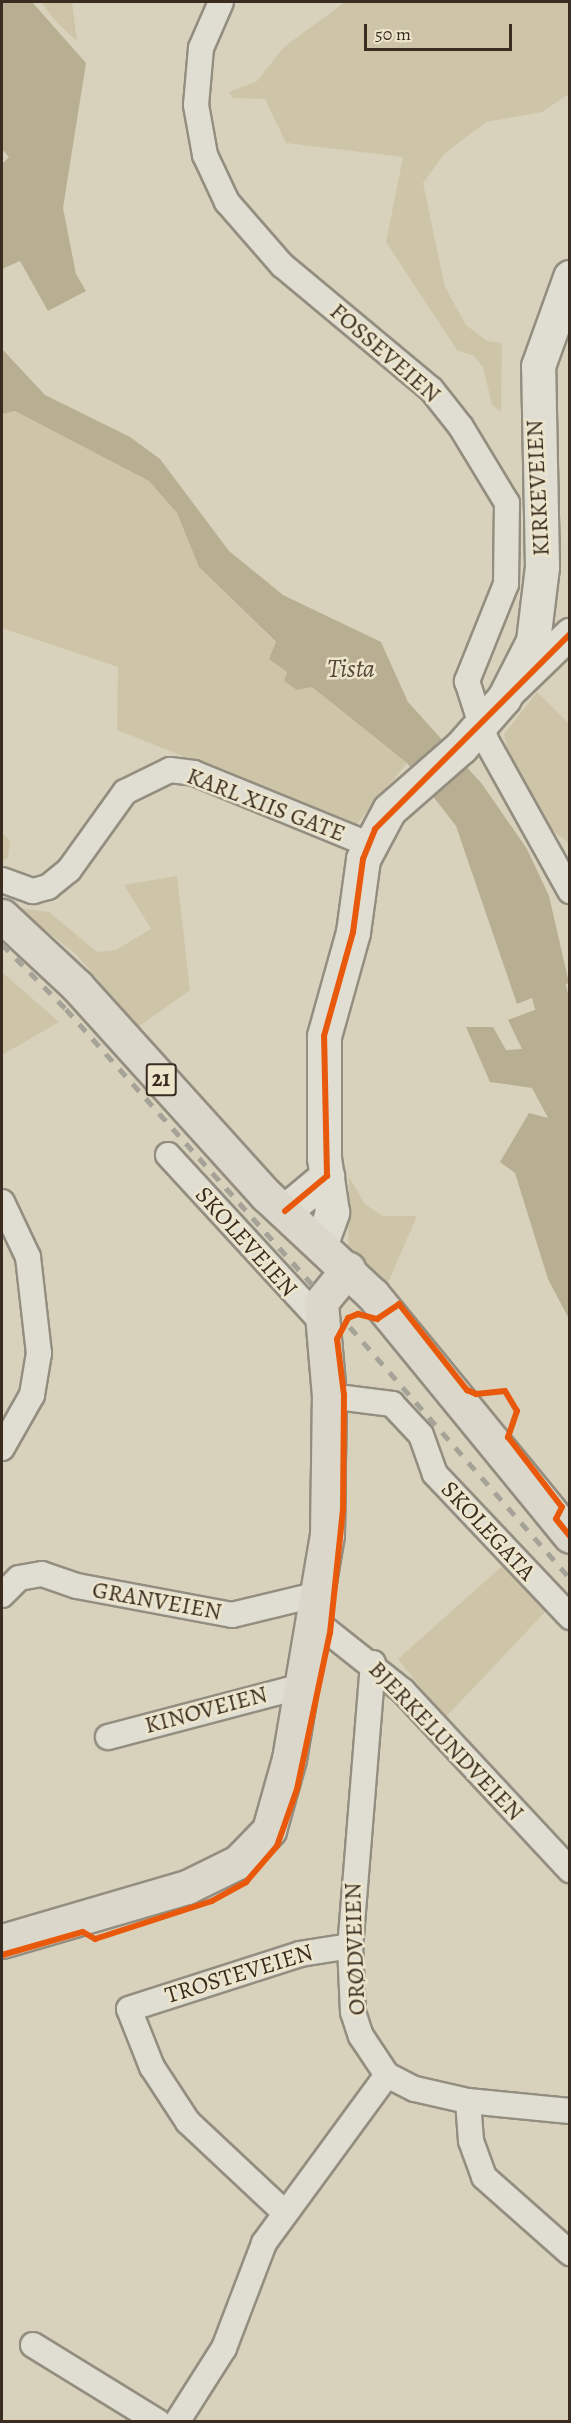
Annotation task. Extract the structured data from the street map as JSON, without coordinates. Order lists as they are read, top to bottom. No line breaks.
{"streets":{"main road":["KIRKEVEIEN","21"],"street":["FOSSEVEIEN","KARL XIIS GATE","SKOLEVEIEN","SKOLEGATA","GRANVEIEN","KINOVEIEN","BJERKELUNDVEIEN","ORØDVEIEN","TROSTEVEIEN"]},"crossings":[["FOSSEVEIEN","KIRKEVEIEN"],["KIRKEVEIEN","KARL XIIS GATE"],["GRANVEIEN","BJERKELUNDVEIEN"],["BJERKELUNDVEIEN","ORØDVEIEN"],["ORØDVEIEN","TROSTEVEIEN"]],"water":["Tista"],"scale_bar":"50 m"}
